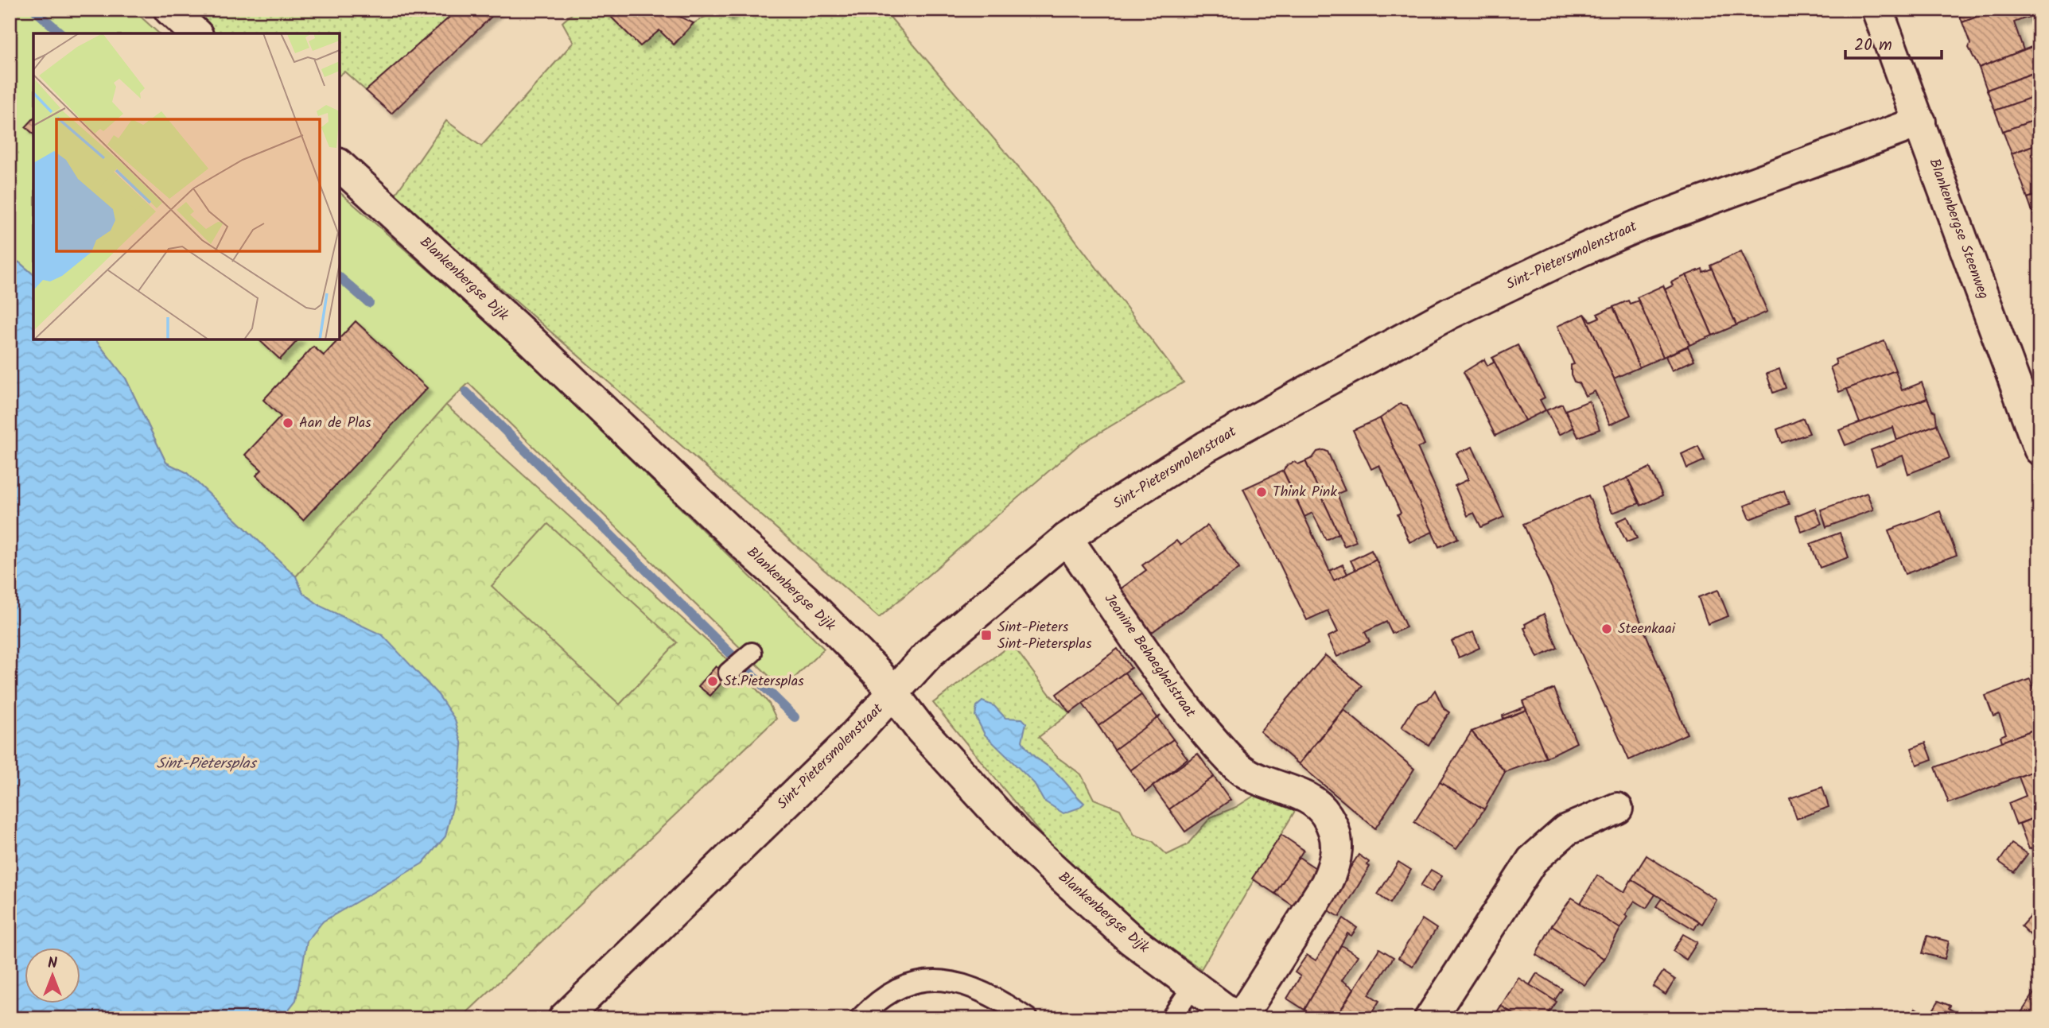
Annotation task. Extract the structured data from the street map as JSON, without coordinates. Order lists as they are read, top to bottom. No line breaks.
{"streets":{"street":["Blankenbergse Steenweg","Sint-Pietersmolenstraat","Blankenbergse Dijk","Jeanine Behaeghelstraat"]},"crossings":[["Blankenbergse Steenweg","Sint-Pietersmolenstraat"],["Sint-Pietersmolenstraat","Blankenbergse Dijk"],["Sint-Pietersmolenstraat","Jeanine Behaeghelstraat"],["Blankenbergse Dijk","Jeanine Behaeghelstraat"]],"water":["Sint-Pietersplas"],"places":{"other":["Aan de Plas","Think Pink","Steenkaai","St.Pietersplas"],"transit":["Sint-Pieters Sint-Pietersplas"]},"scale_bar":"20 m","north":"top"}
